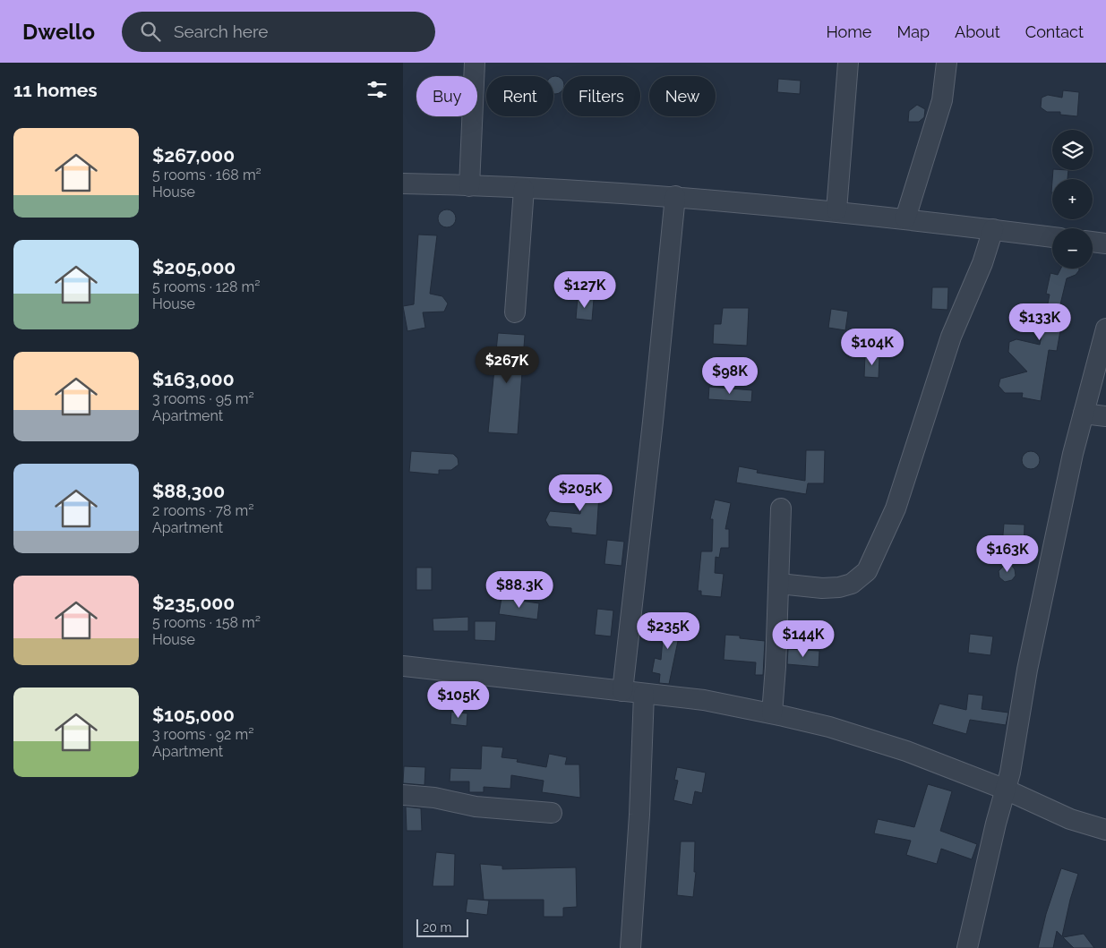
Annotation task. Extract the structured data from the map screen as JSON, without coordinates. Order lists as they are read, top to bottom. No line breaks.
{"scale_bar":"20 m","page":{"header":"Dwello","search":"Search here","nav":["Home","Map","About","Contact"],"heading":"11 homes","chip":["Buy","Rent","Filters","New"],"list":[{"name":"$267,000","note":"5 rooms · 168 m² · House"},{"name":"$205,000","note":"5 rooms · 128 m² · House"},{"name":"$163,000","note":"3 rooms · 95 m² · Apartment"},{"name":"$88,300","note":"2 rooms · 78 m² · Apartment"},{"name":"$235,000","note":"5 rooms · 158 m² · House"},{"name":"$105,000","note":"3 rooms · 92 m² · Apartment"}],"map_buttons":["+","−"],"price":["$127K","$133K","$104K","$267K","$98K","$205K","$163K","$88.3K","$235K","$144K","$105K"],"scale":"20 m"}}
